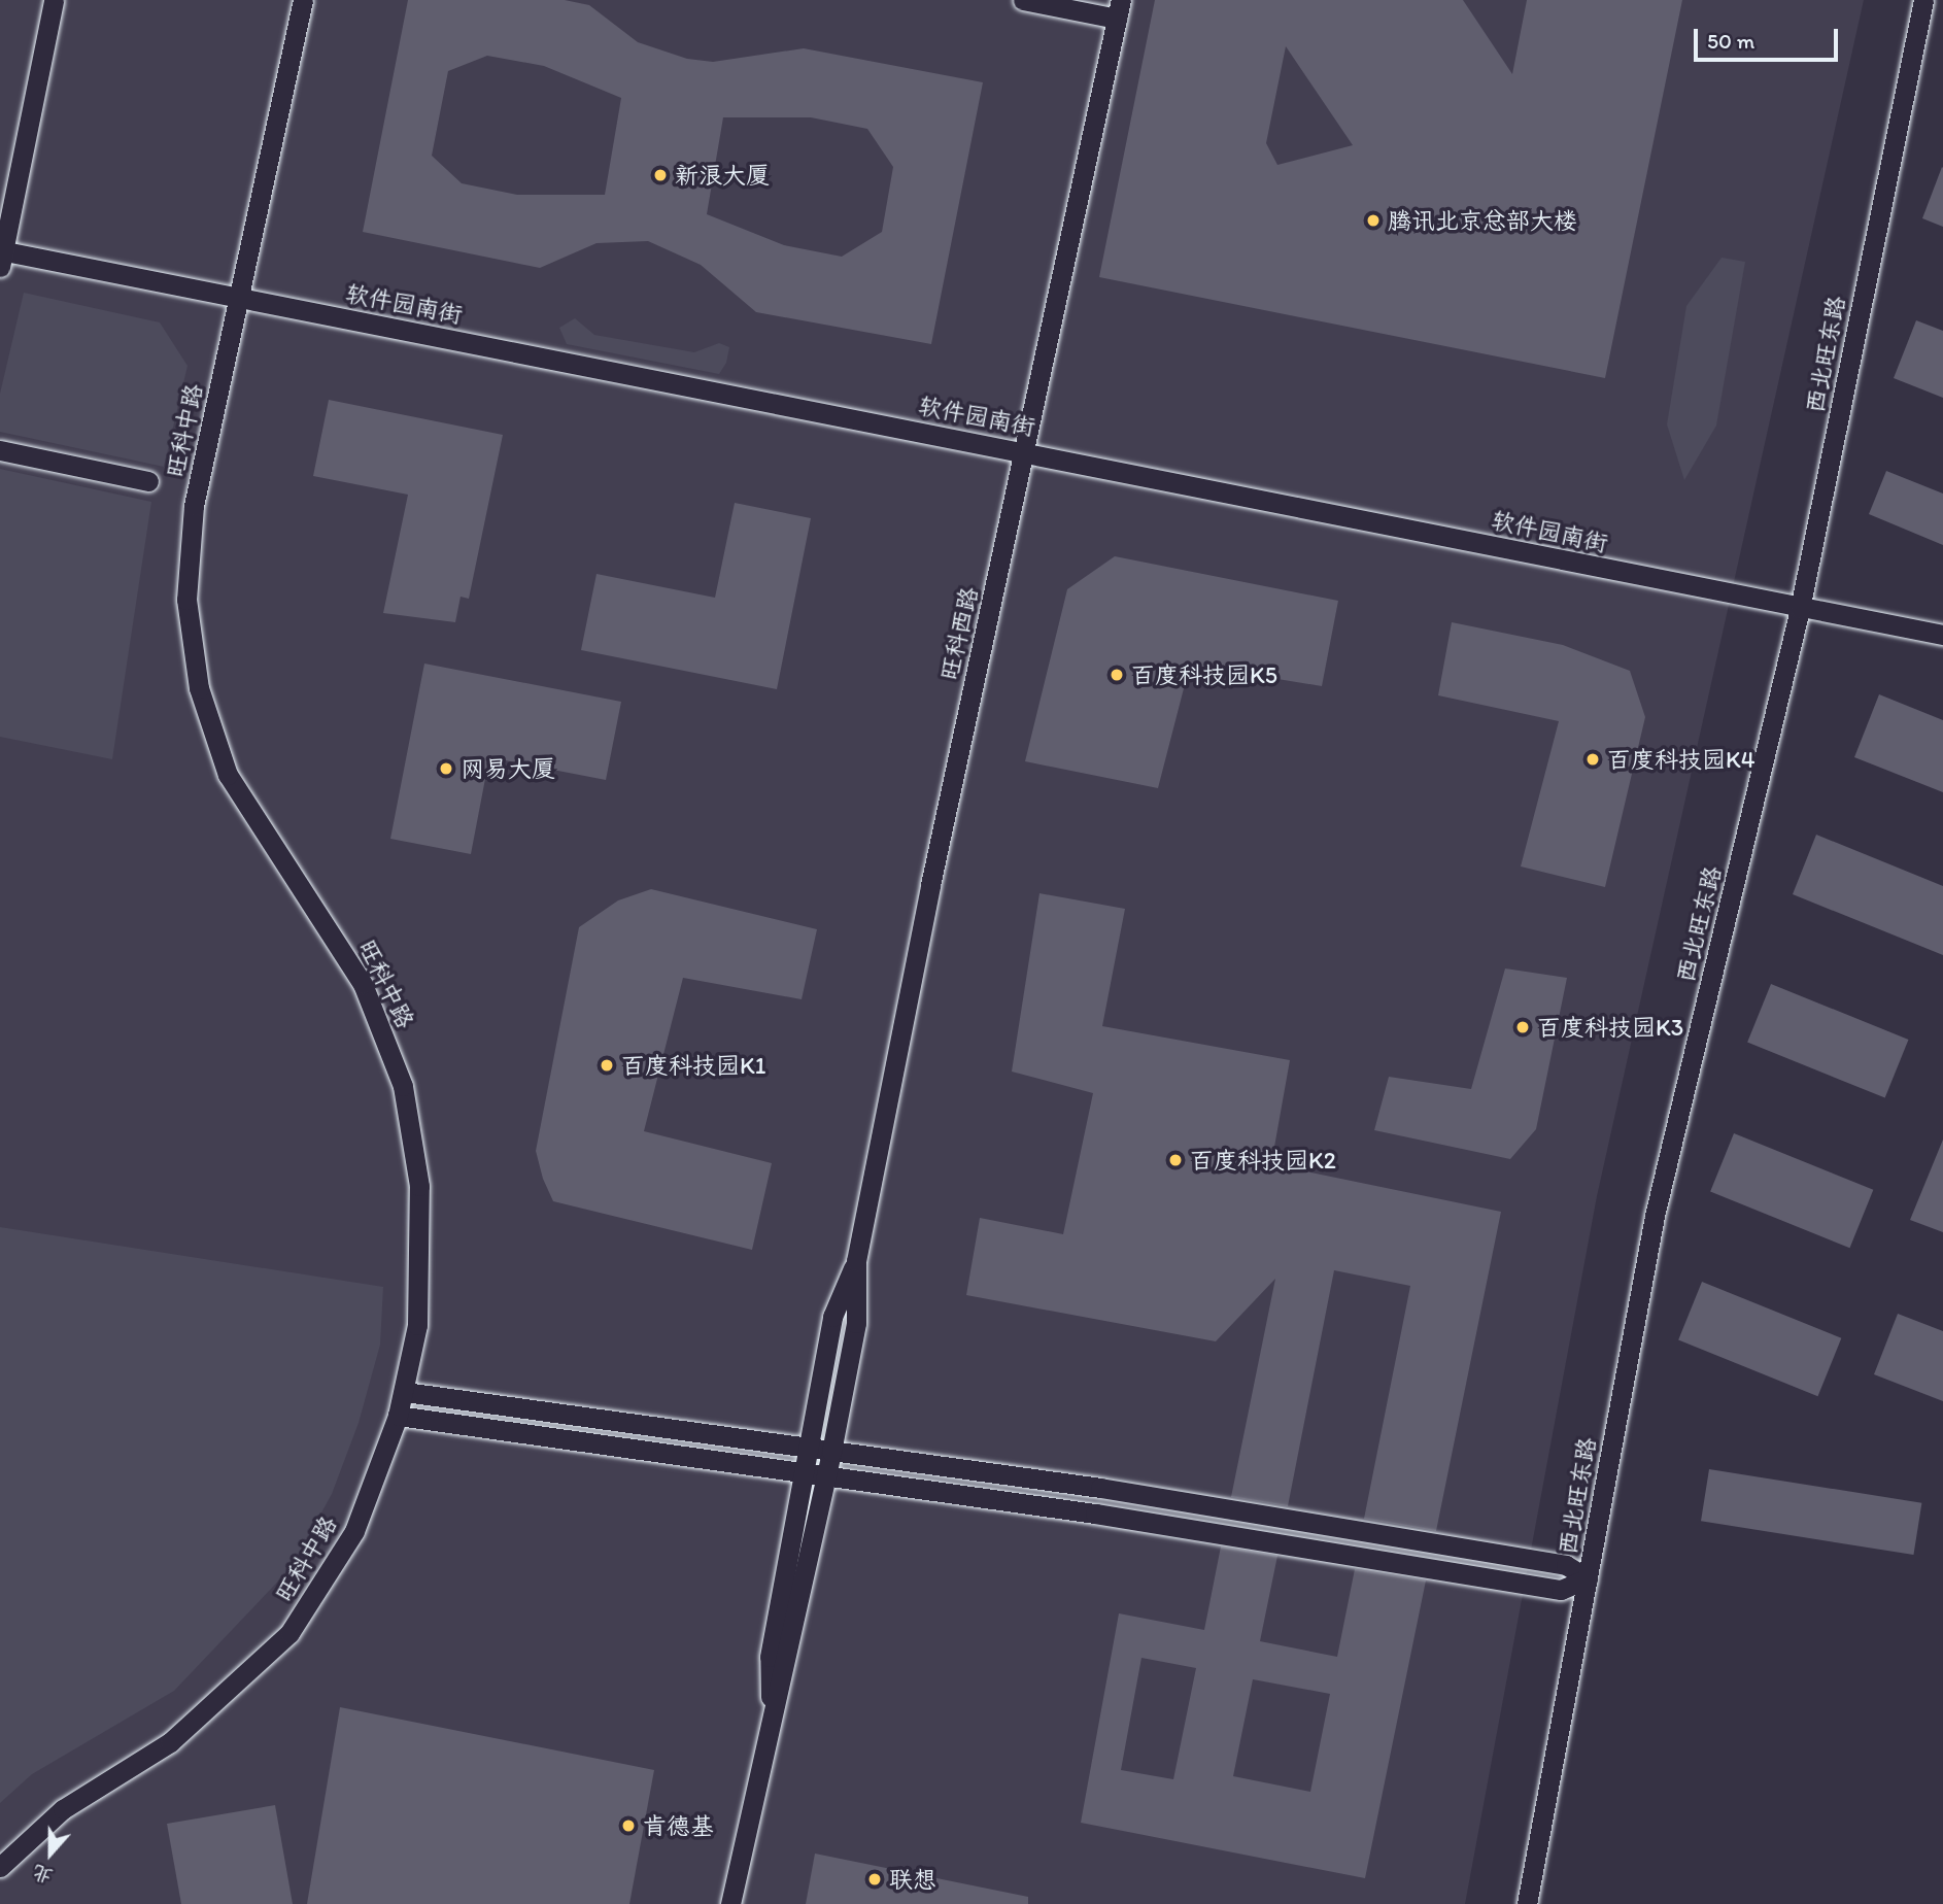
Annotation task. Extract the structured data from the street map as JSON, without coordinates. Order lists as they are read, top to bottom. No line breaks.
{"streets":{"street":["软件园南街","西北旺东路","旺科中路","旺科西路"]},"crossings":[["软件园南街","西北旺东路"],["软件园南街","旺科中路"],["软件园南街","旺科西路"]],"places":["新浪大厦","腾讯北京总部大楼","百度科技园K5","百度科技园K4","网易大厦","百度科技园K3","百度科技园K1","百度科技园K2","肯德基","联想"],"scale_bar":"50 m","north":"bottom"}
